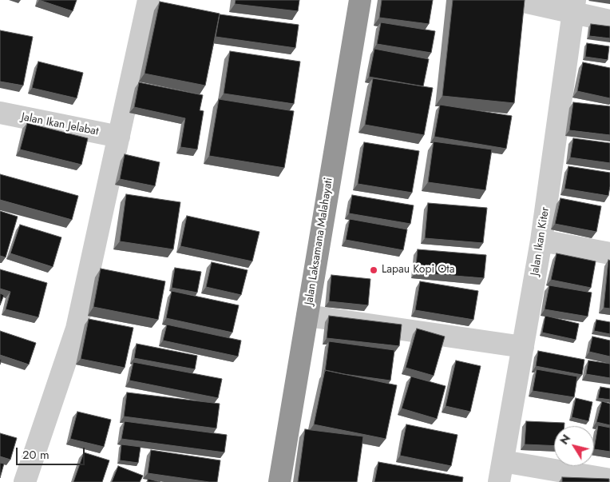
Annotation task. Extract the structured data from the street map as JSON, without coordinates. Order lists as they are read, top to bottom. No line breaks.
{"streets":{"highway":["Jalan Laksamana Malahayati"],"street":["Jalan Ikan Jelabat","Jalan Ikan Kiter"]},"places":["Lapau Kopi Ota"],"scale_bar":"20 m","north":"top left"}
